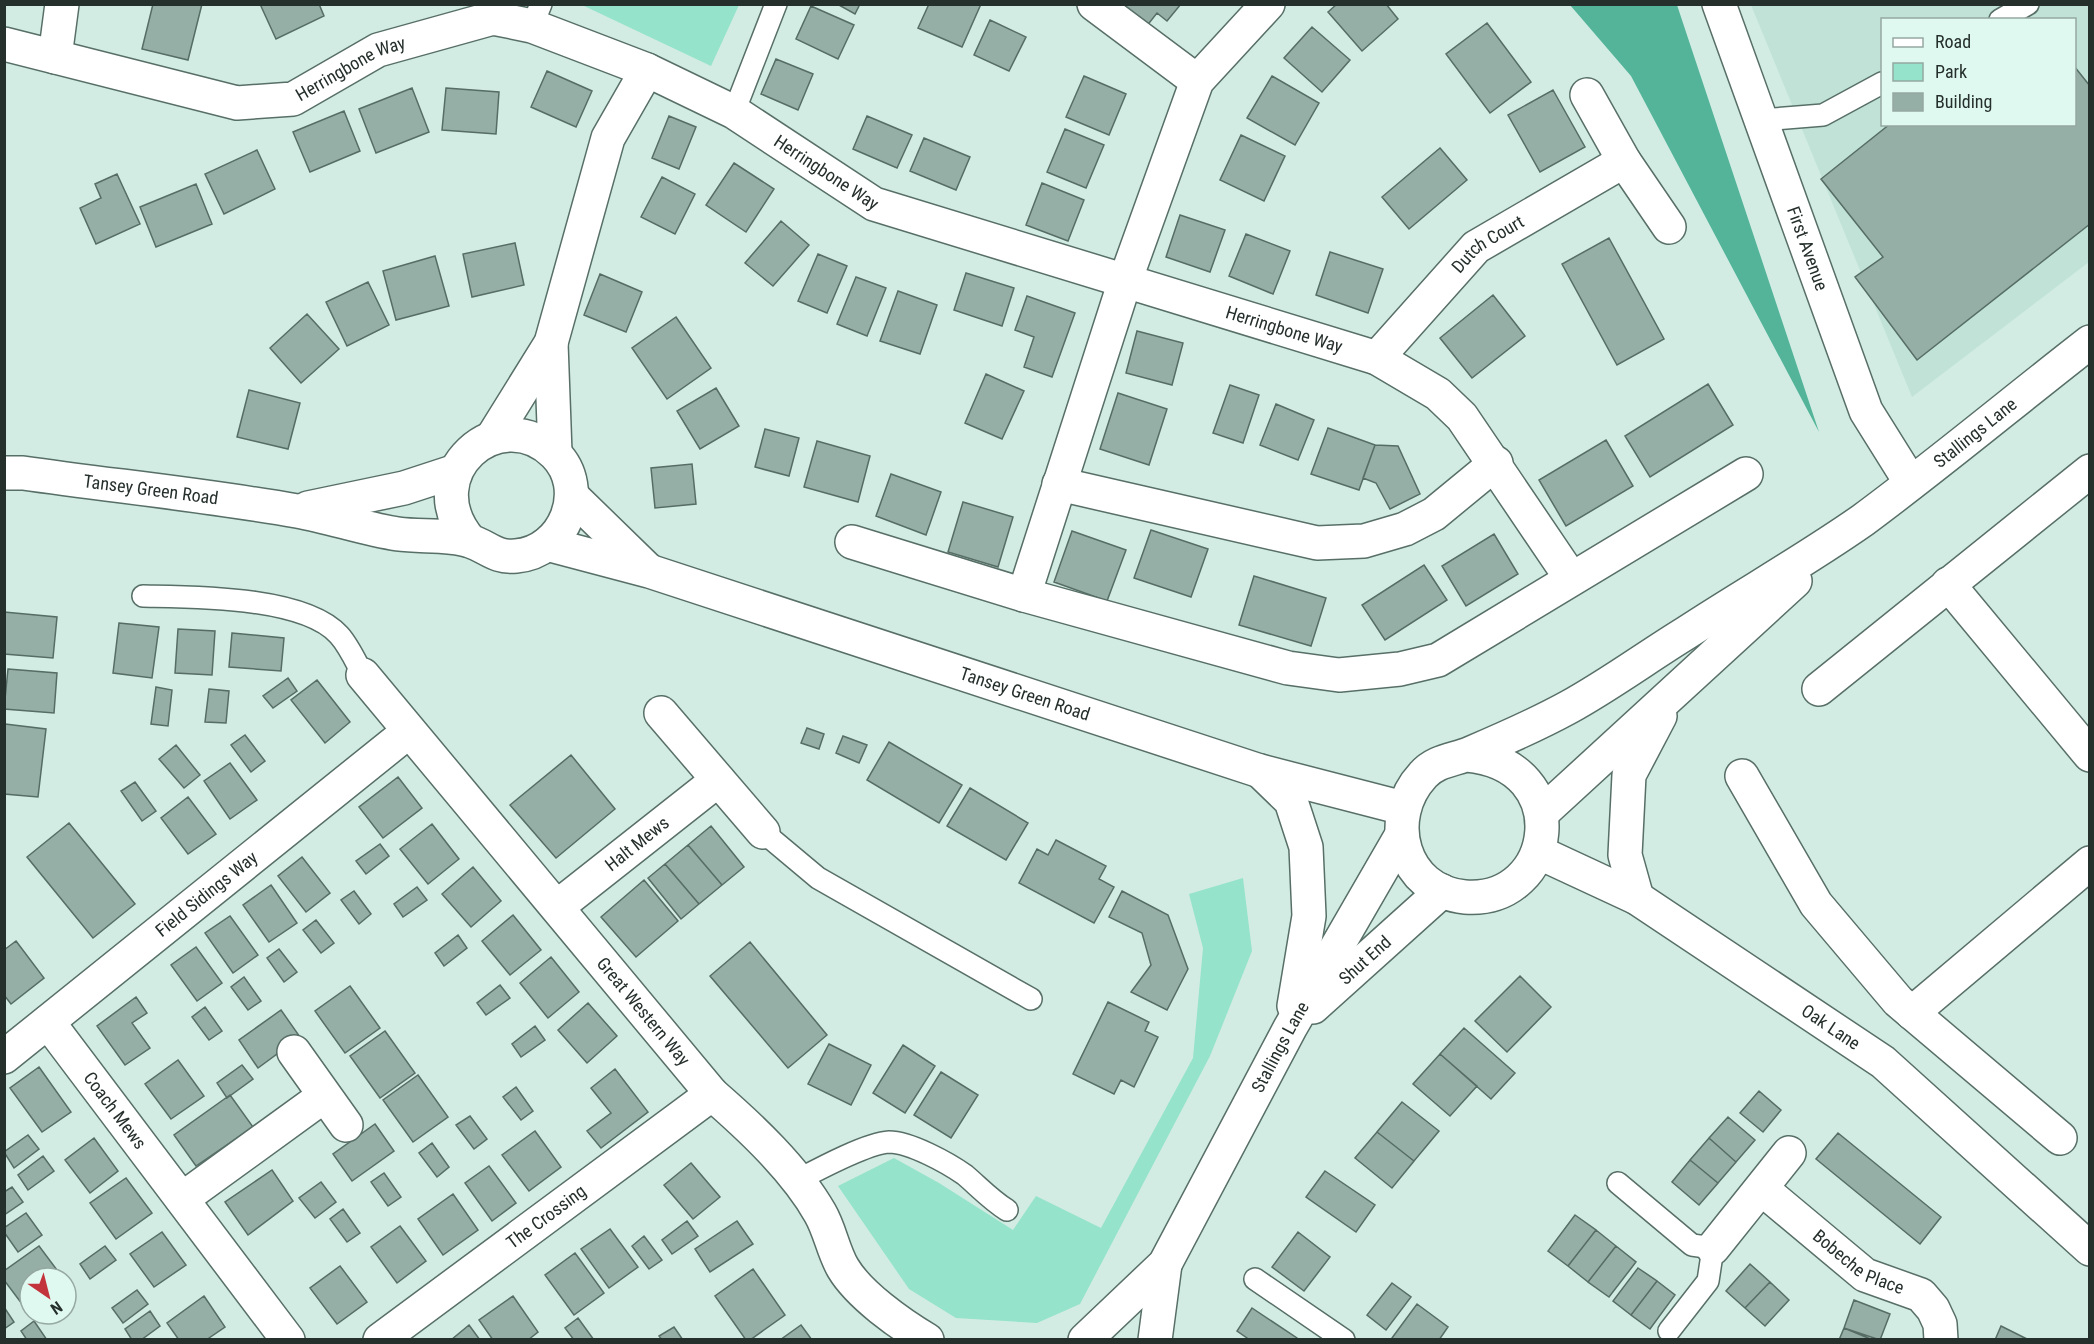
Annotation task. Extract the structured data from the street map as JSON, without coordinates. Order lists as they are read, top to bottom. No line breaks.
{"streets":{"street":["Herringbone Way","Dutch Court","First Avenue","Stallings Lane","Tansey Green Road","Halt Mews","Field Sidings Way","Shut End","Great Western Way","Oak Lane","Coach Mews","The Crossing","Bobeche Place"]},"crossings":[["Herringbone Way","Dutch Court"],["First Avenue","Stallings Lane"],["Stallings Lane","Tansey Green Road"],["Stallings Lane","Shut End"],["Stallings Lane","Oak Lane"],["Tansey Green Road","Shut End"],["Tansey Green Road","Oak Lane"],["Halt Mews","Great Western Way"],["Field Sidings Way","Great Western Way"],["Field Sidings Way","Coach Mews"],["Shut End","Oak Lane"],["Great Western Way","The Crossing"]],"legend":["Road","Park","Building"],"north":"bottom right"}
